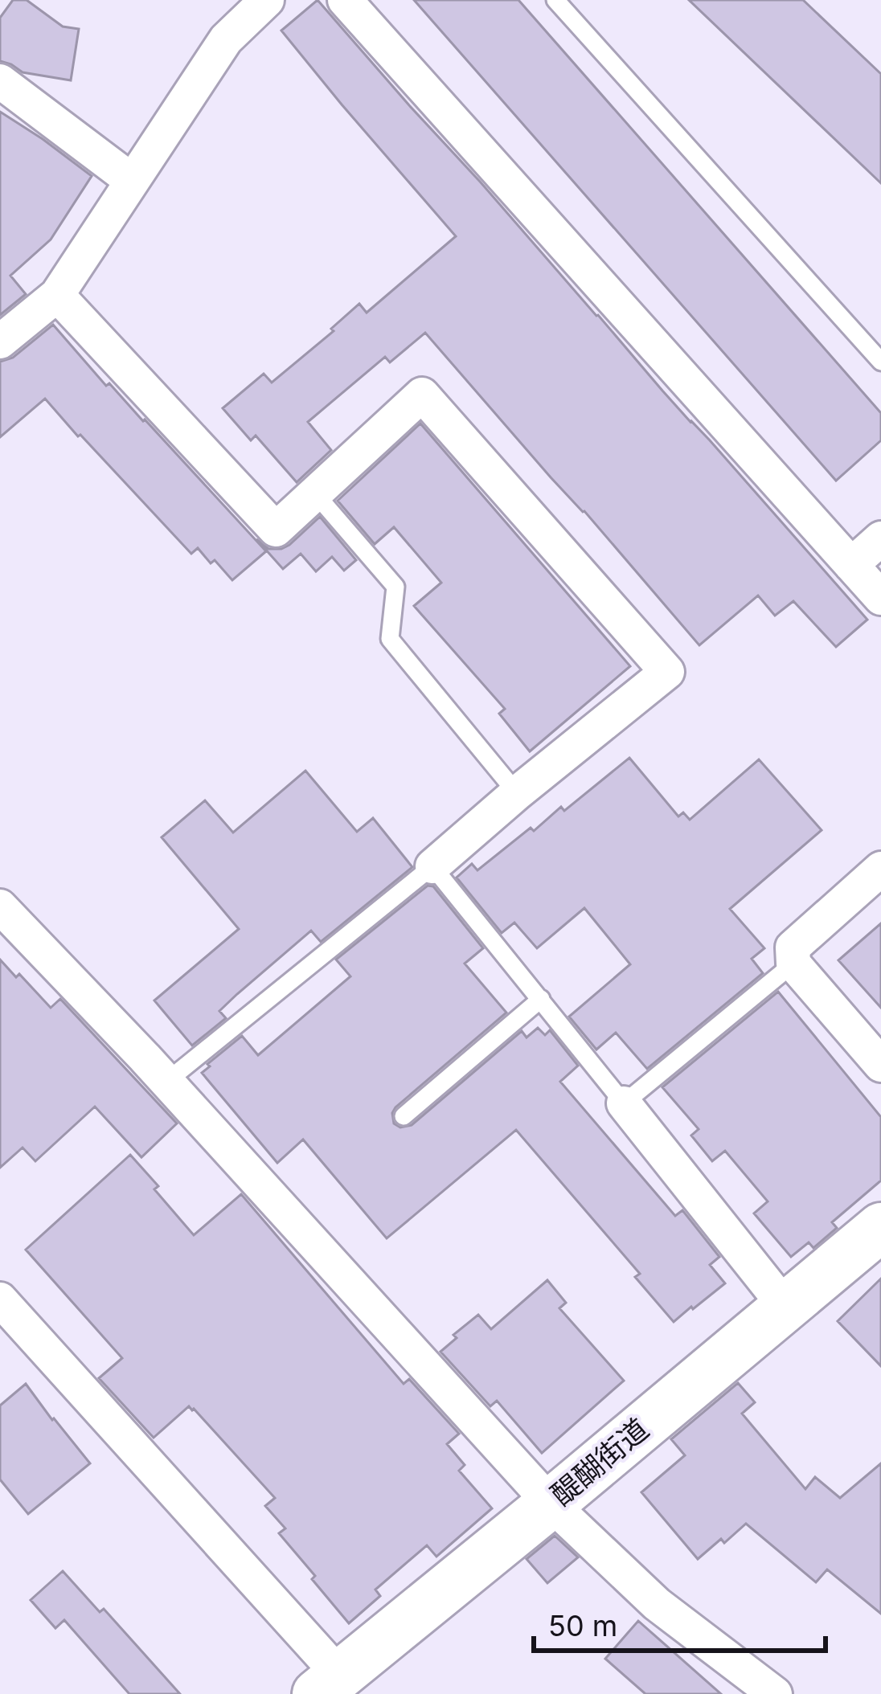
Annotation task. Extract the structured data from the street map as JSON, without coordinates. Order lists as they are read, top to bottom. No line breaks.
{"streets":{"main road":["醍醐街道"]},"scale_bar":"50 m"}
